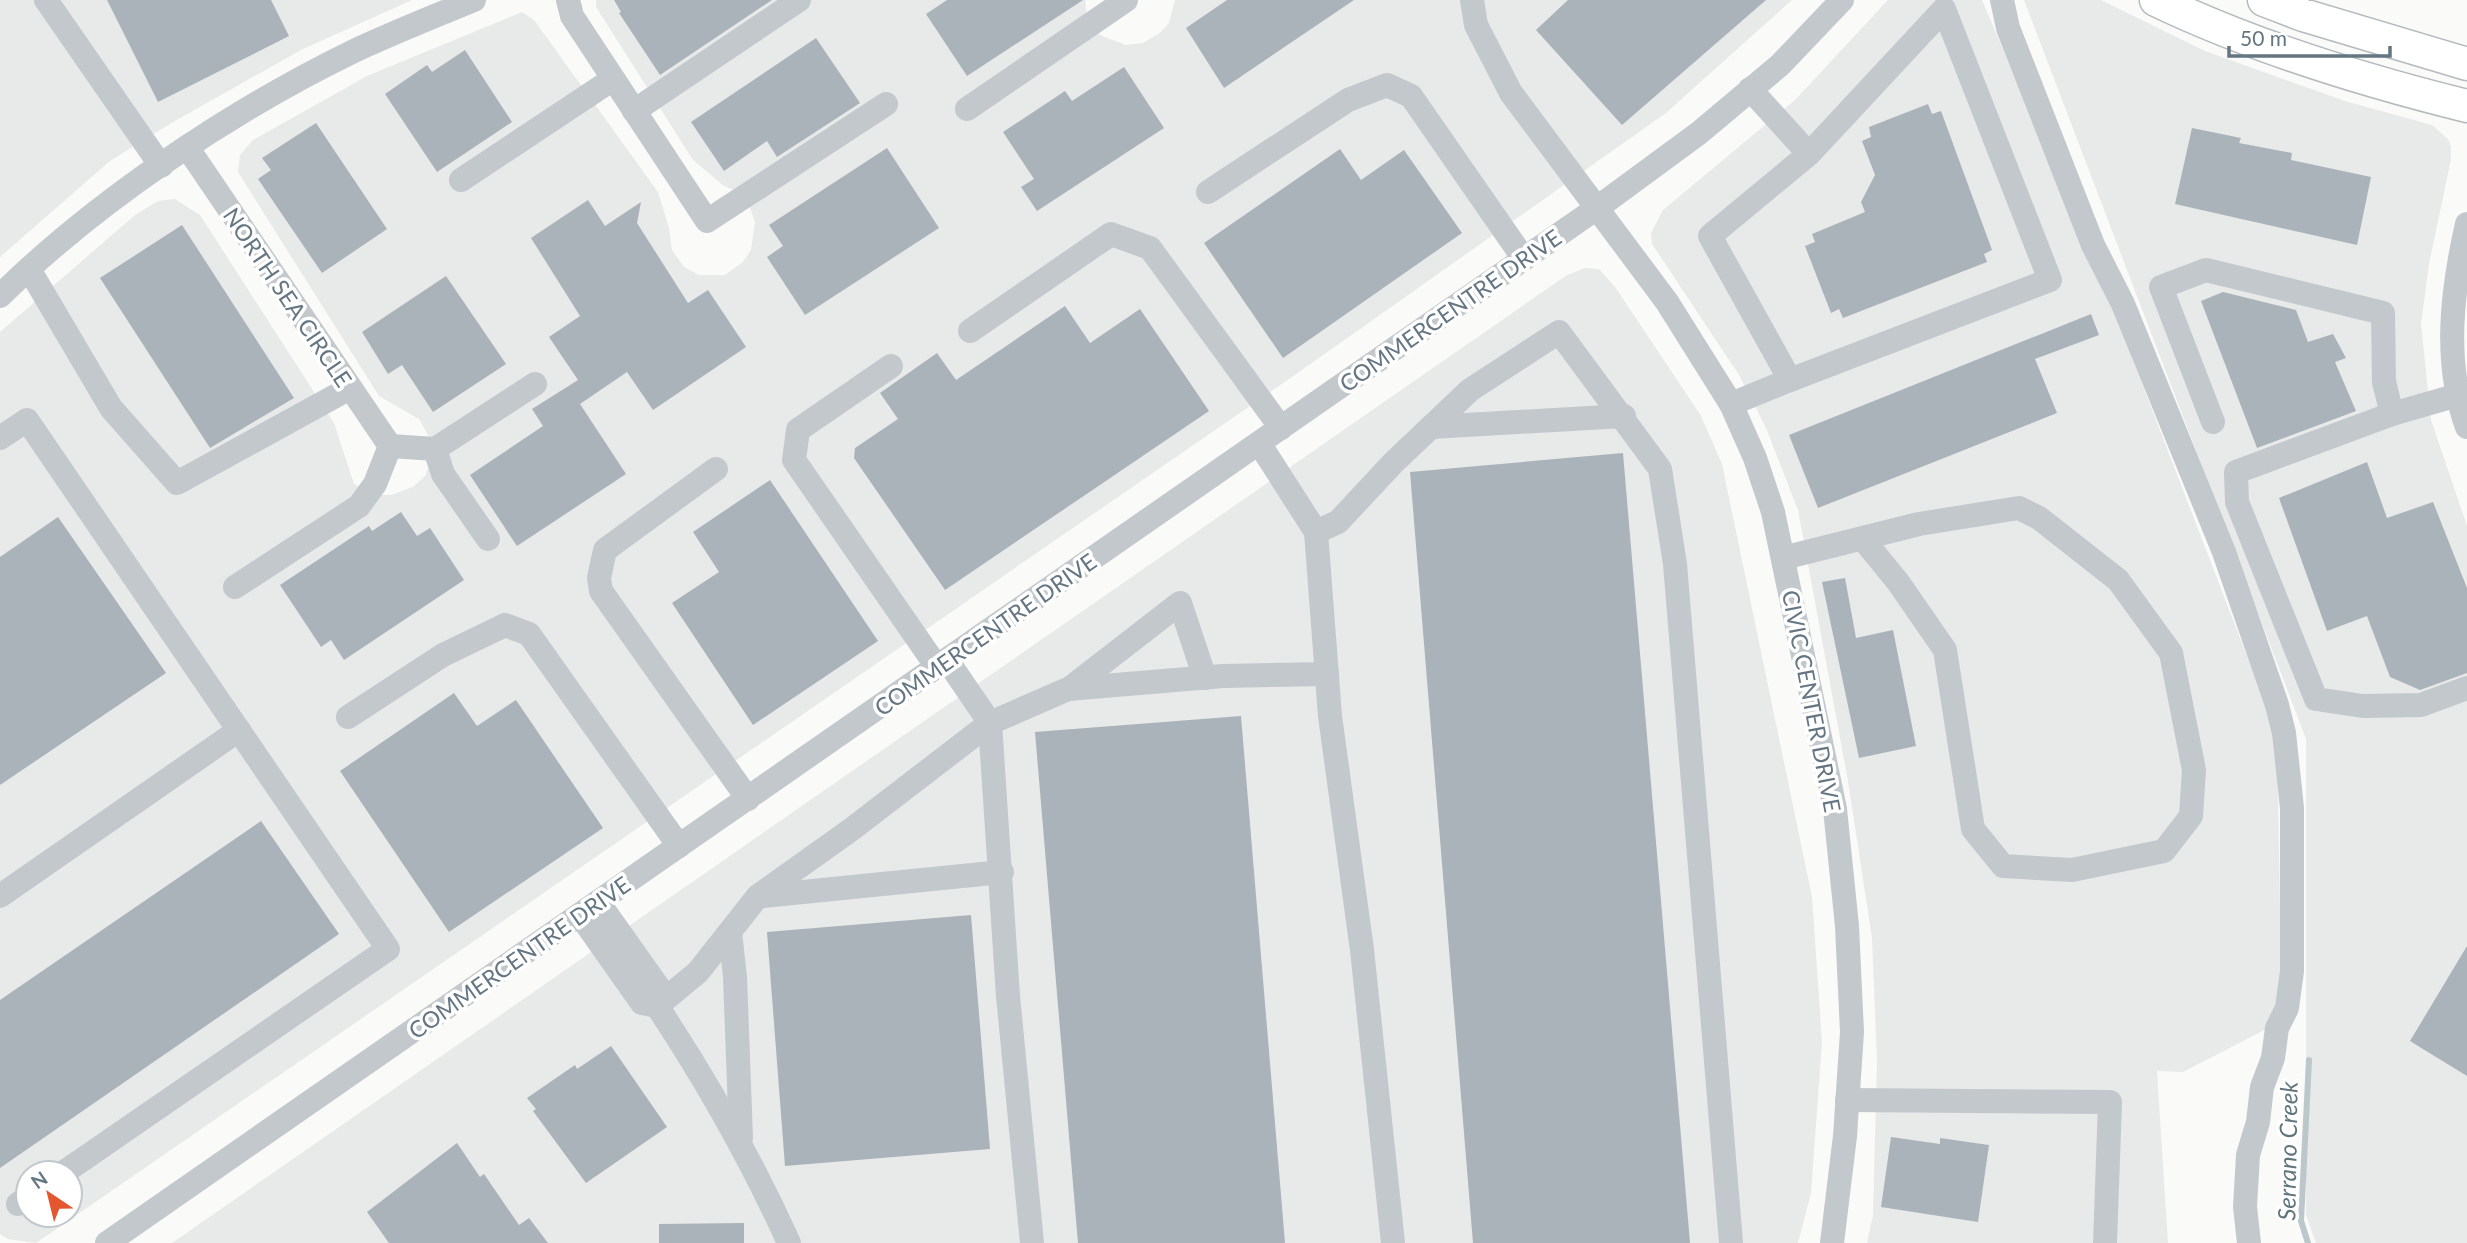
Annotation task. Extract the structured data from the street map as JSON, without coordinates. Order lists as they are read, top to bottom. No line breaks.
{"streets":{"street":["NORTH SEA CIRCLE","COMMERCENTRE DRIVE","CIVIC CENTER DRIVE"]},"crossings":[["COMMERCENTRE DRIVE","CIVIC CENTER DRIVE"]],"water":["Serrano Creek"],"scale_bar":"50 m","north":"top left"}
